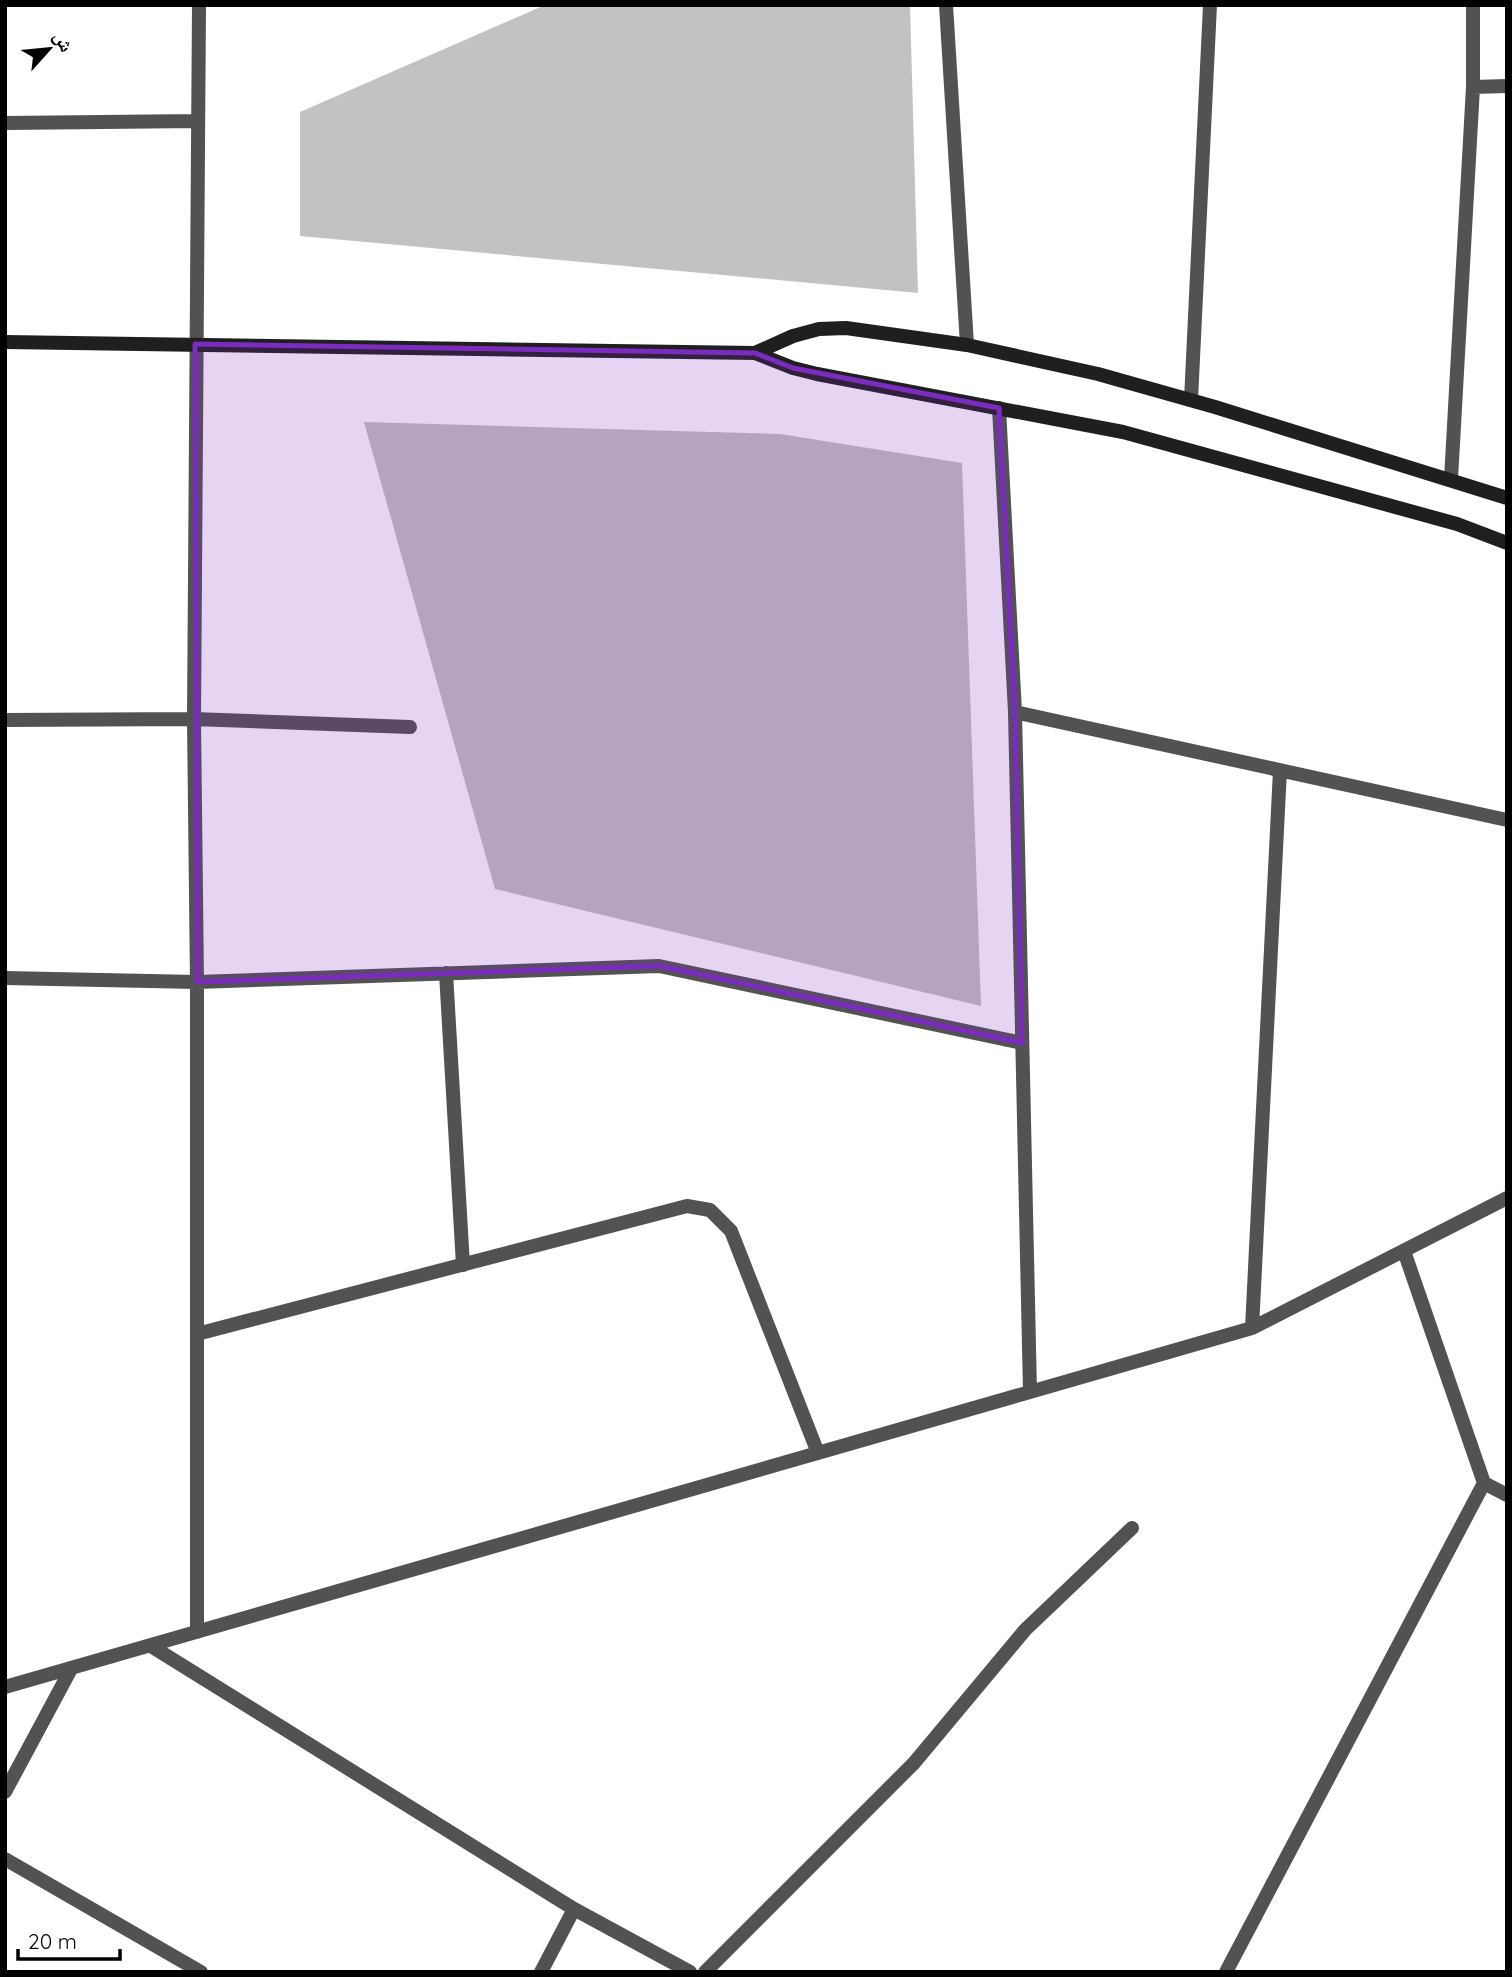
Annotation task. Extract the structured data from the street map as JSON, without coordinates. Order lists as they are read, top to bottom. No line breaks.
{"scale_bar":"20 m","north":"top right"}
